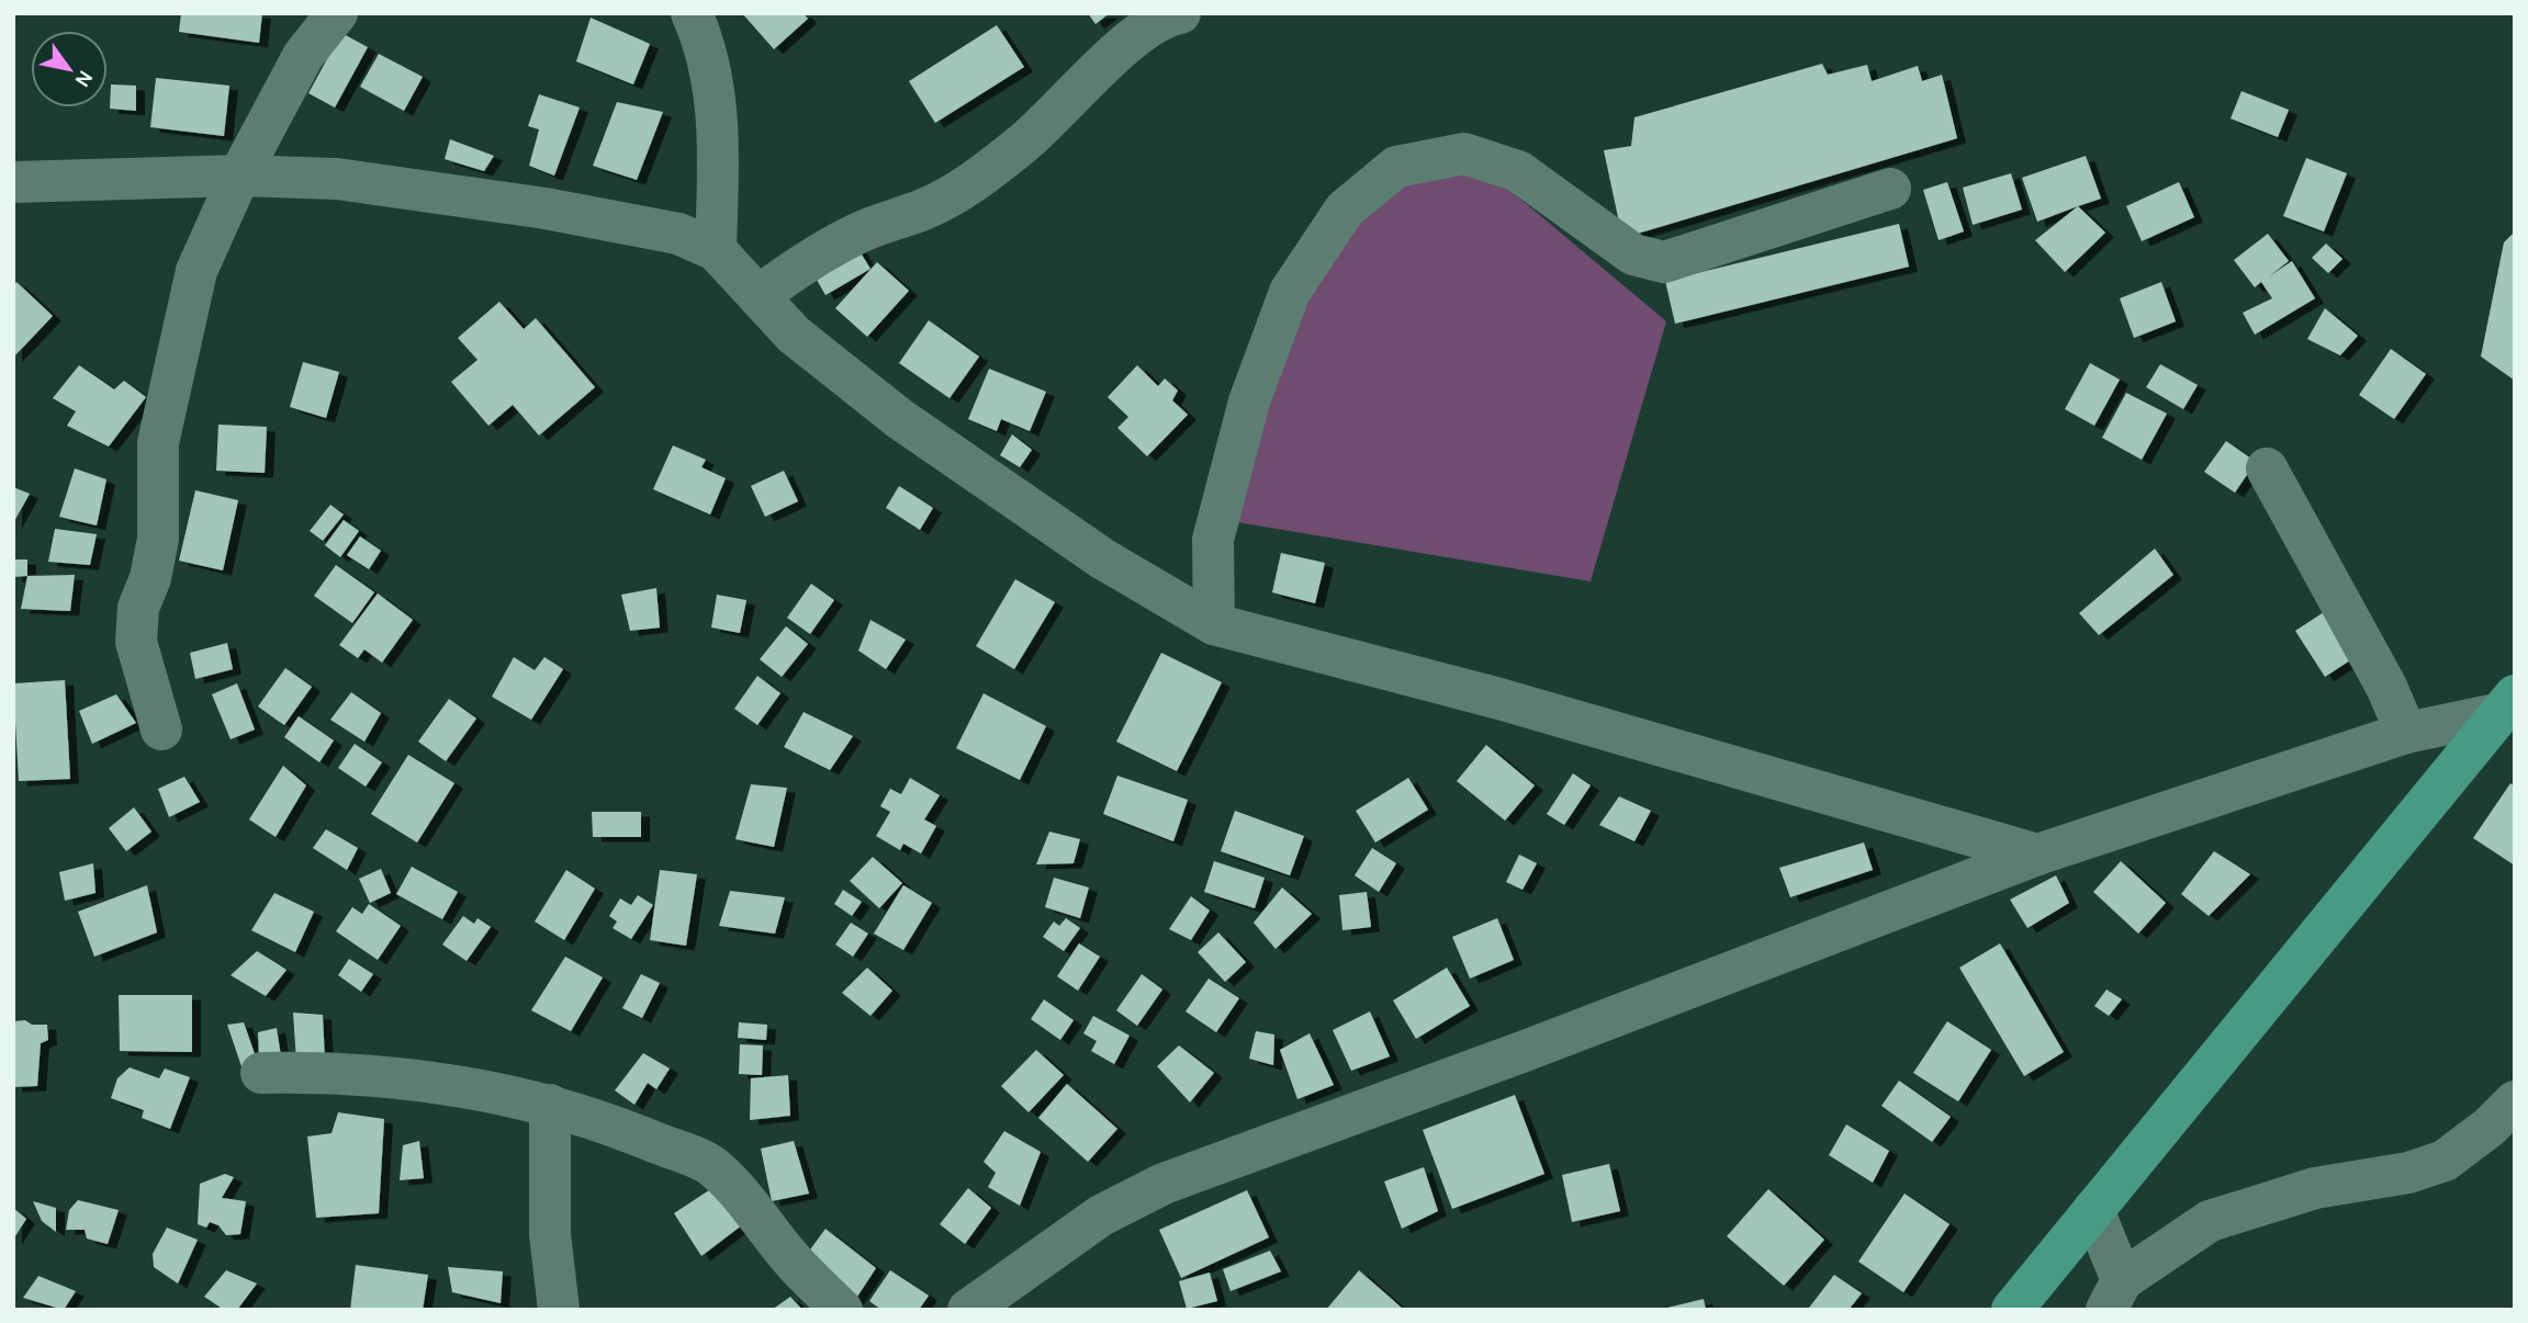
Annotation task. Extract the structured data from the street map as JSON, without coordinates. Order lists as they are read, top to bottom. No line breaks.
{"north":"bottom right"}
